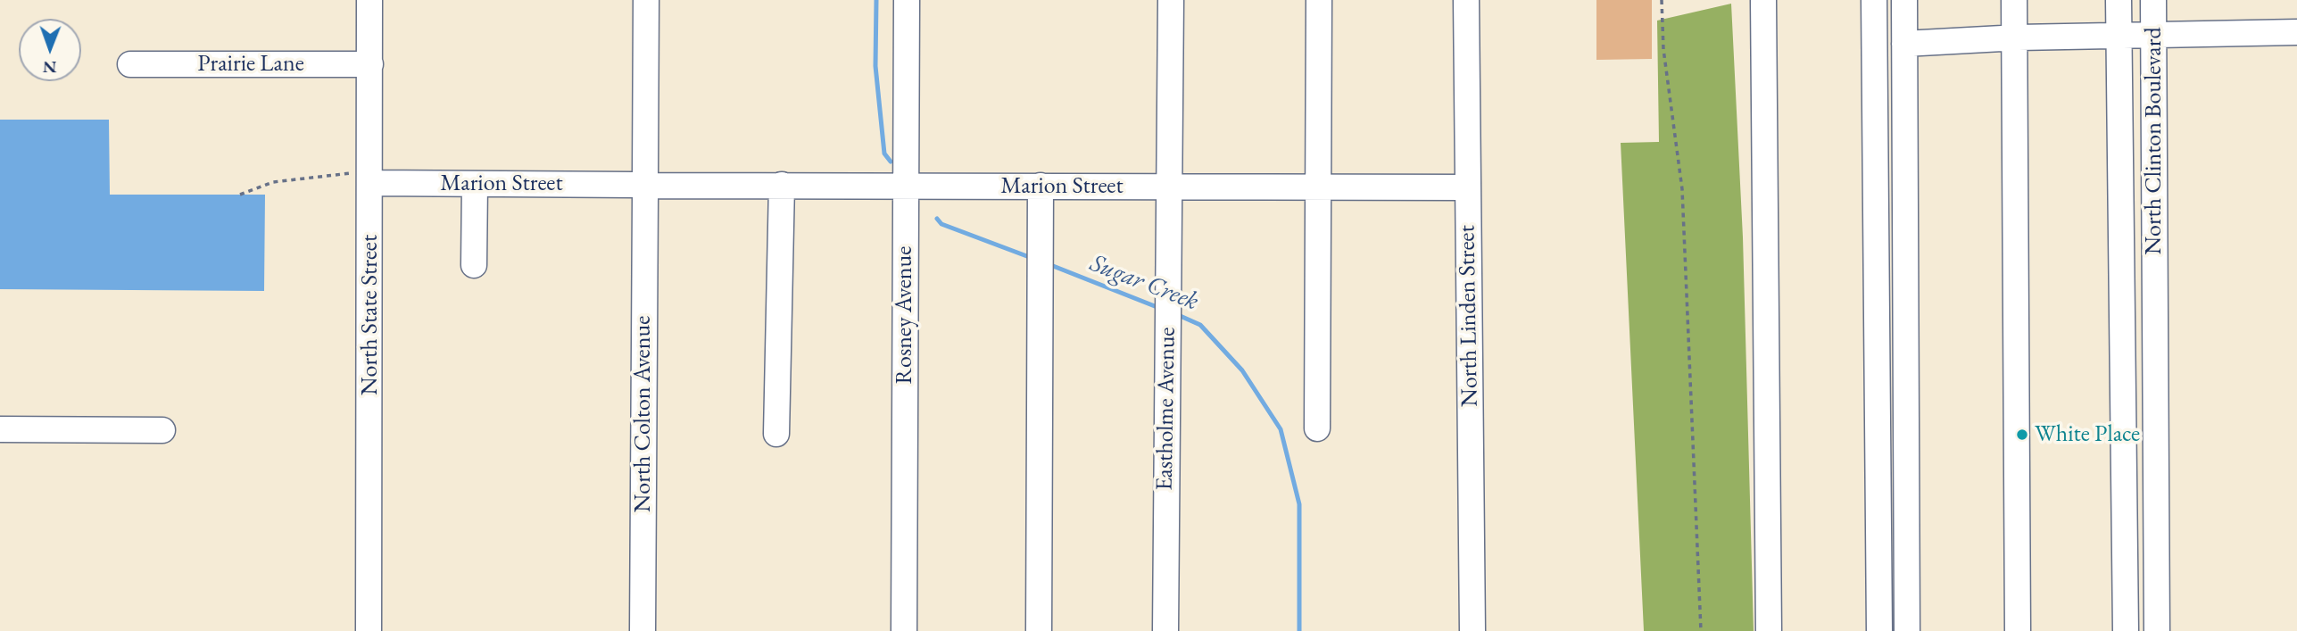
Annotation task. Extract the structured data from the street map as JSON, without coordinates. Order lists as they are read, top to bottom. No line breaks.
{"streets":{"street":["Prairie Lane","North Clinton Boulevard","Marion Street","North State Street","Rosney Avenue","North Linden Street","Eastholme Avenue","North Colton Avenue"]},"crossings":[["Prairie Lane","North State Street"],["Marion Street","North State Street"],["Marion Street","Rosney Avenue"],["Marion Street","North Linden Street"],["Marion Street","Eastholme Avenue"],["Marion Street","North Colton Avenue"]],"water":["Sugar Creek"],"places":["White Place"],"north":"bottom"}
